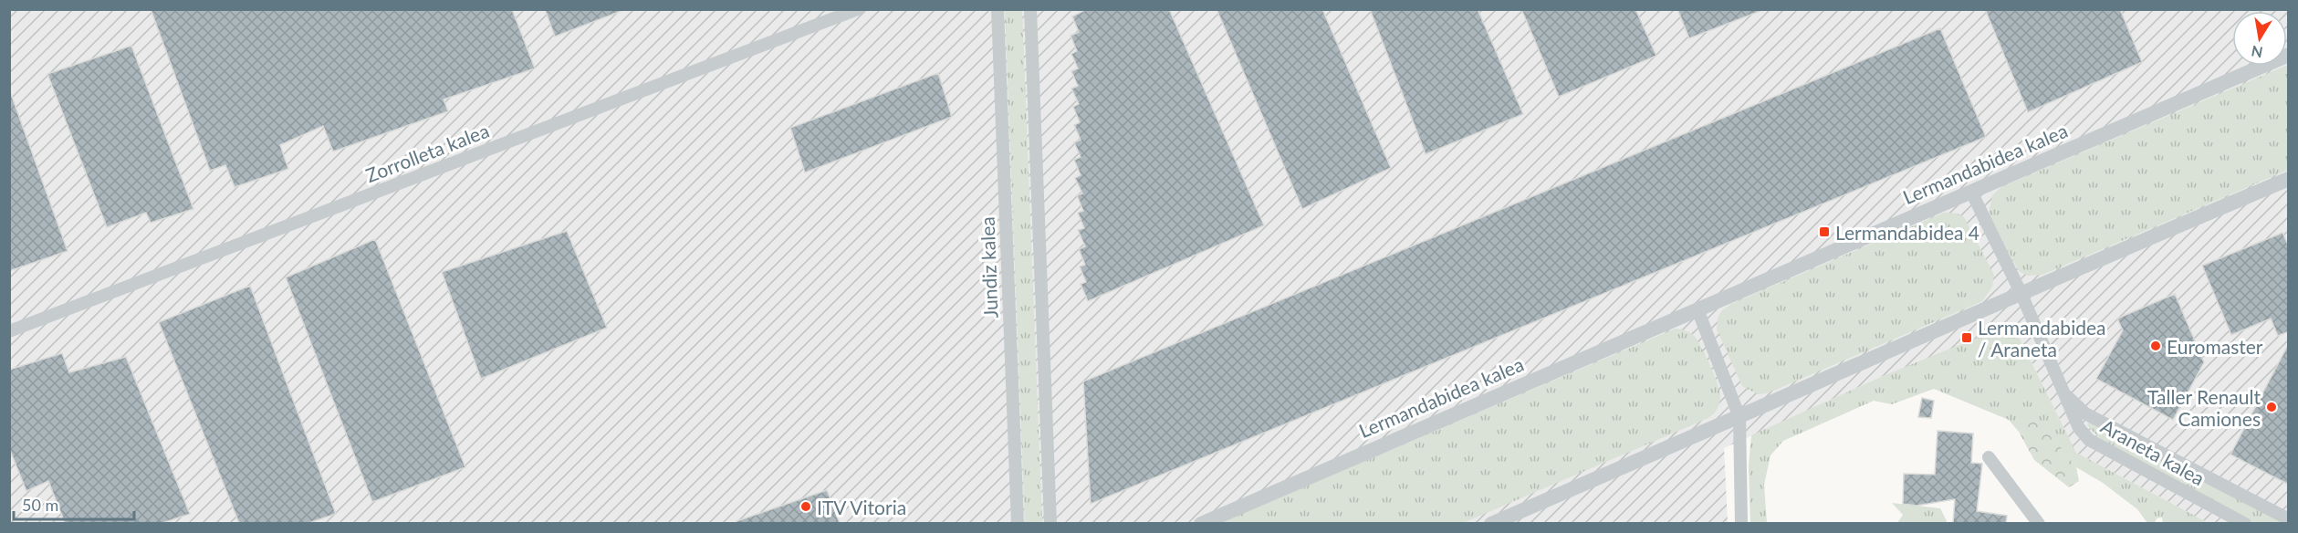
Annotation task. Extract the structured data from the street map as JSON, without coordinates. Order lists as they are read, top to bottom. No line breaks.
{"streets":{"street":["Zorrolleta kalea","Lermandabidea kalea","Jundiz kalea","Araneta kalea"]},"crossings":[["Lermandabidea kalea","Araneta kalea"]],"places":{"transit":["Lermandabidea 4","Lermandabidea / Araneta"],"other":["Euromaster","Taller Renault Camiones","ITV Vitoria"]},"scale_bar":"50 m","north":"bottom"}
